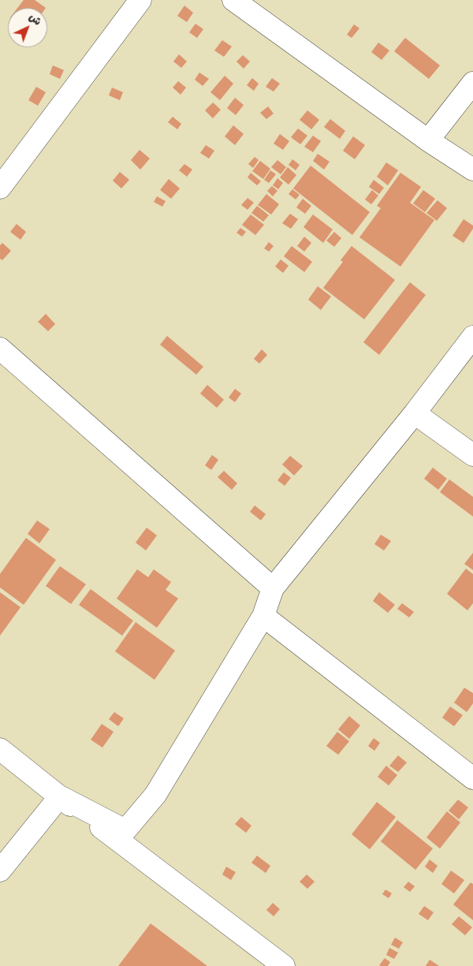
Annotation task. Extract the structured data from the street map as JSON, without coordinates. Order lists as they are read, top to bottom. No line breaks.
{"north":"top right"}
